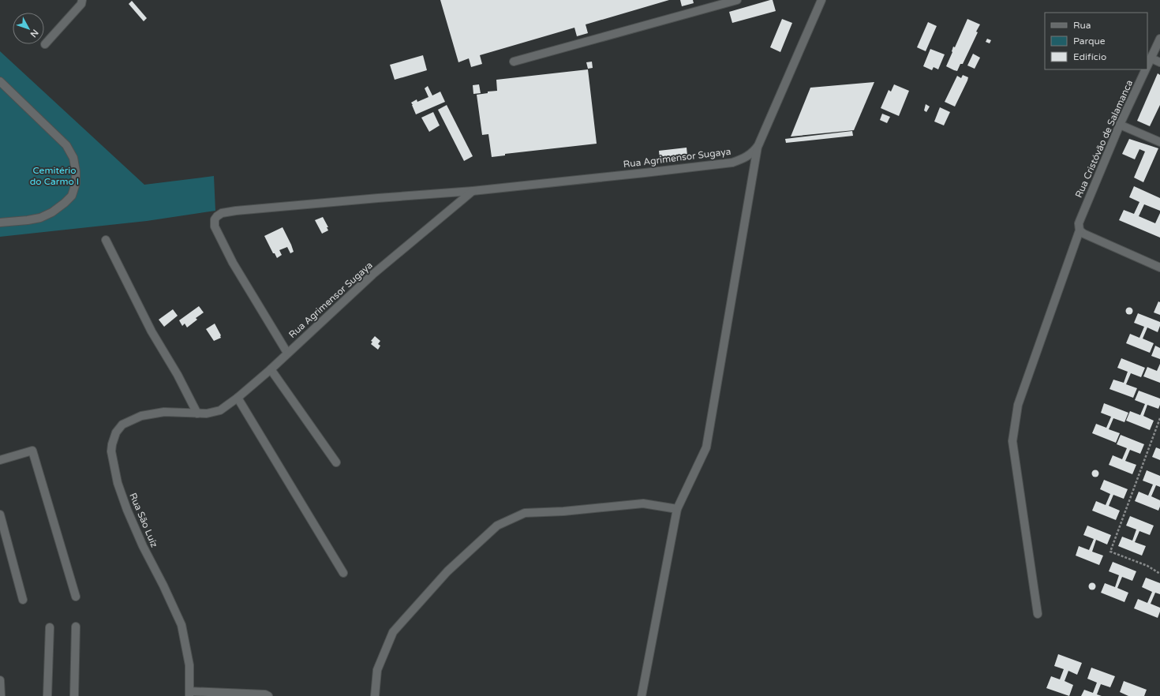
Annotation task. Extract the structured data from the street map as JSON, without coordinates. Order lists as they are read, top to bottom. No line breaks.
{"streets":{"street":["Rua Cristóvão de Salamanca","Rua Agrimensor Sugaya","Rua São Luíz"]},"crossings":[["Rua Agrimensor Sugaya","Rua São Luíz"]],"parks":["Cemitério do Carmo I"],"legend":["Rua","Parque","Edifício"],"north":"bottom right"}
